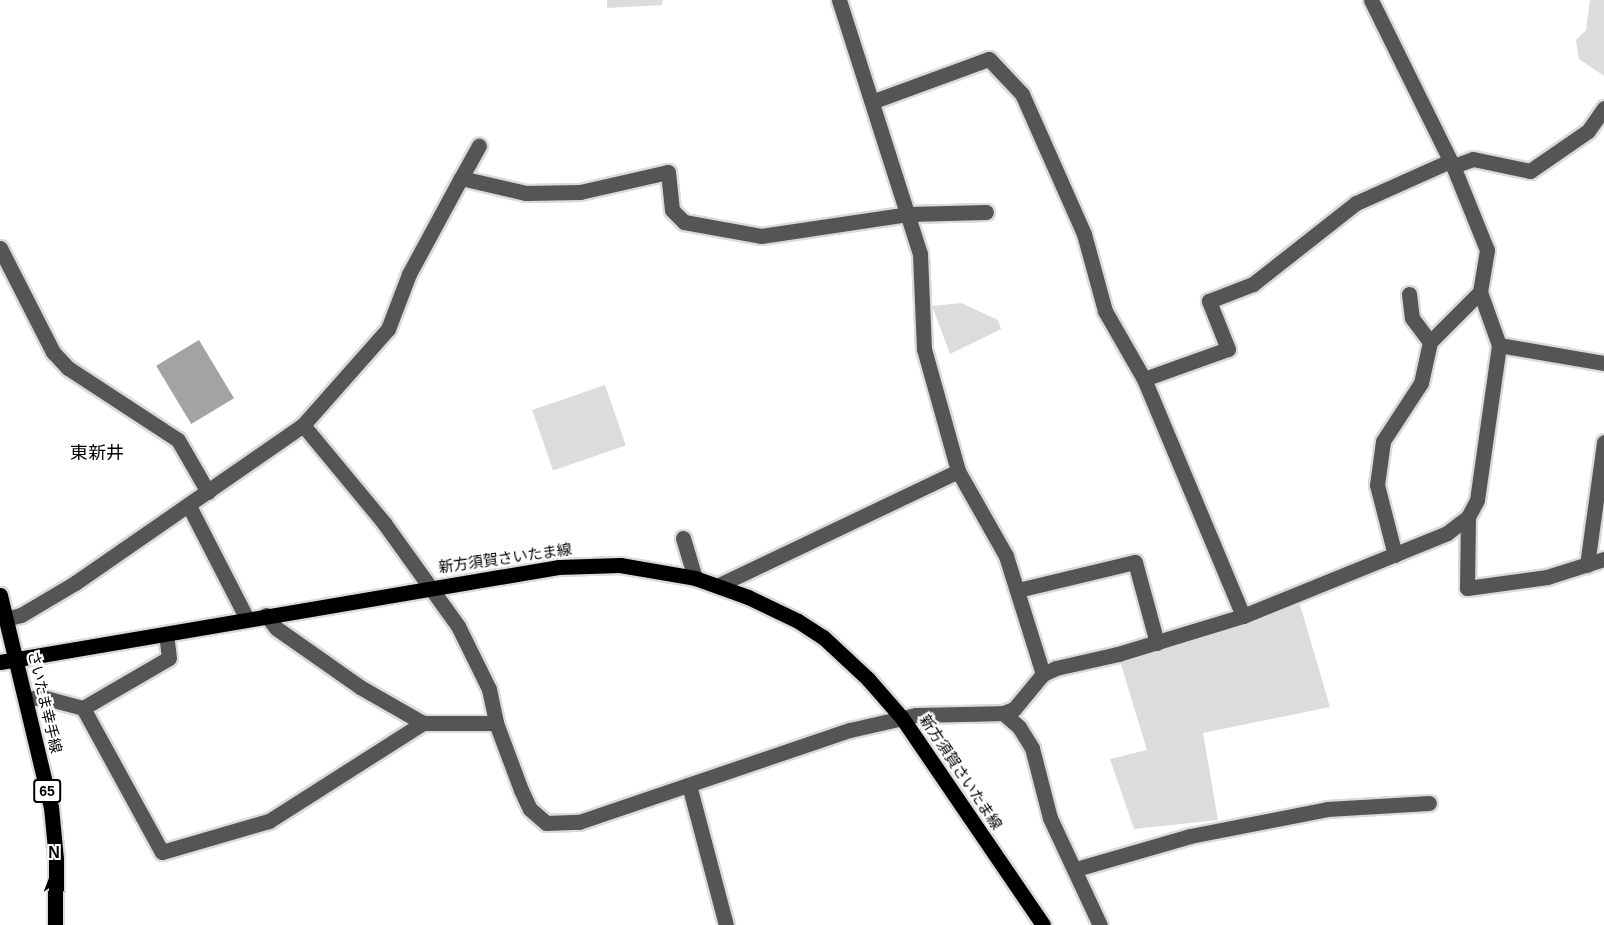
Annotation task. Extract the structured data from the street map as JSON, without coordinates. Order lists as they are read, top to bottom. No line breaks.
{"streets":{"main road":["新方須賀さいたま線","さいたま幸手線","65"]},"crossings":[["新方須賀さいたま線","さいたま幸手線"]],"districts":["東新井"],"north":"top"}
